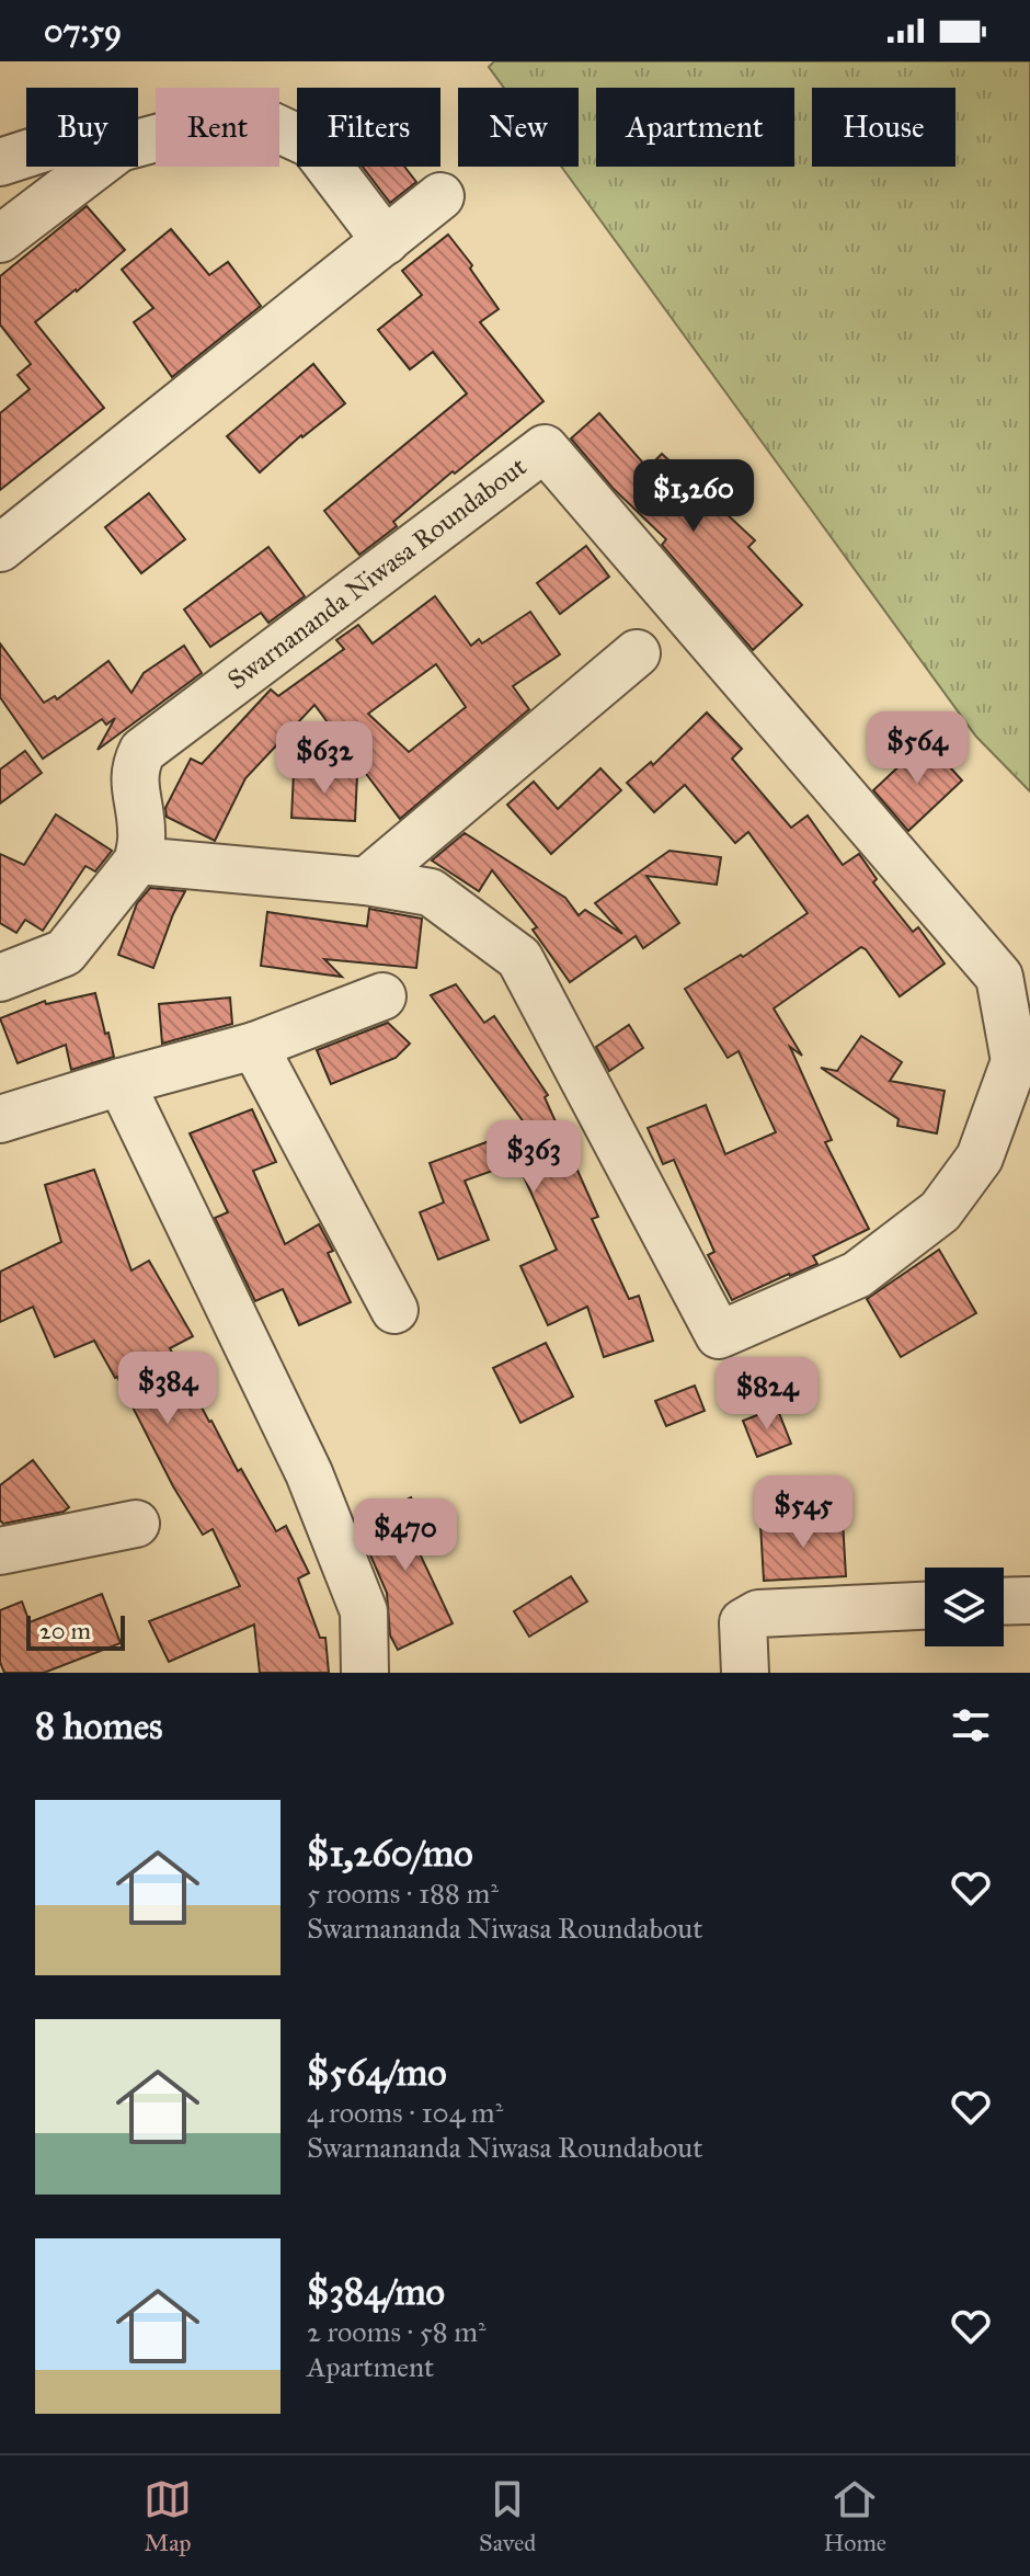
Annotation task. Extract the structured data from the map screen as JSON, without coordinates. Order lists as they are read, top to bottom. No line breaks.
{"streets":{"street":["Swarnananda Niwasa Roundabout"]},"scale_bar":"20 m","page":{"status":"07:59","chip":["Buy","Rent","Filters","New","Apartment","House"],"price":["$1,260","$564","$632","$363","$384","$824","$545","$470"],"scale":"20 m","heading":"8 homes","list":[{"name":"$1,260/mo","note":"5 rooms · 188 m² · Swarnananda Niwasa Roundabout"},{"name":"$564/mo","note":"4 rooms · 104 m² · Swarnananda Niwasa Roundabout"},{"name":"$384/mo","note":"2 rooms · 58 m² · Apartment"}],"tabs":["Map","Saved","Home"]}}
